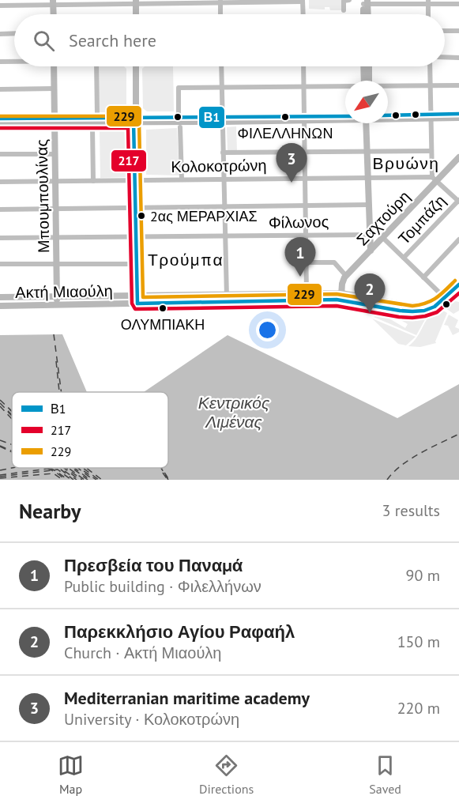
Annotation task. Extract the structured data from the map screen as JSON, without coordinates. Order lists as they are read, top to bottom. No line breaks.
{"streets":{"main road":["Μπουμπουλίνας","Σαχτούρη","Ακτή Μιαούλη"],"street":["Κολοκοτρώνη","Τομπάζη","Φίλωνος"]},"crossings":[["Κολοκοτρώνη","Μπουμπουλίνας"],["Κολοκοτρώνη","Σαχτούρη"],["Μπουμπουλίνας","Φίλωνος"],["Μπουμπουλίνας","Ακτή Μιαούλη"],["Σαχτούρη","Ακτή Μιαούλη"]],"districts":["Βρυώνη","Τρούμπα"],"water":["Κεντρικός Λιμένας"],"places":["ΦΙΛΕΛΛΗΝΩΝ","2ας ΜΕΡΑΡΧΙΑΣ","ΟΛΥΜΠΙΑΚΗ"],"lines":["transit line Β1","transit line 229","transit line 217"],"legend":["Β1","217","229"],"north":"bottom left","page":{"search":"Search here","pins":["3","1","2"],"heading":["Nearby","3 results"],"list":[{"mark":"1","name":"Πρεσβεία του Παναμά","note":"Public building · Φιλελλήνων","value":"90 m"},{"mark":"2","name":"Παρεκκλήσιο Αγίου Ραφαήλ","note":"Church · Ακτή Μιαούλη","value":"150 m"},{"mark":"3","name":"Mediterranian maritime academy","note":"University · Κολοκοτρώνη","value":"220 m"}],"nav":["Map","Directions","Saved"]}}
